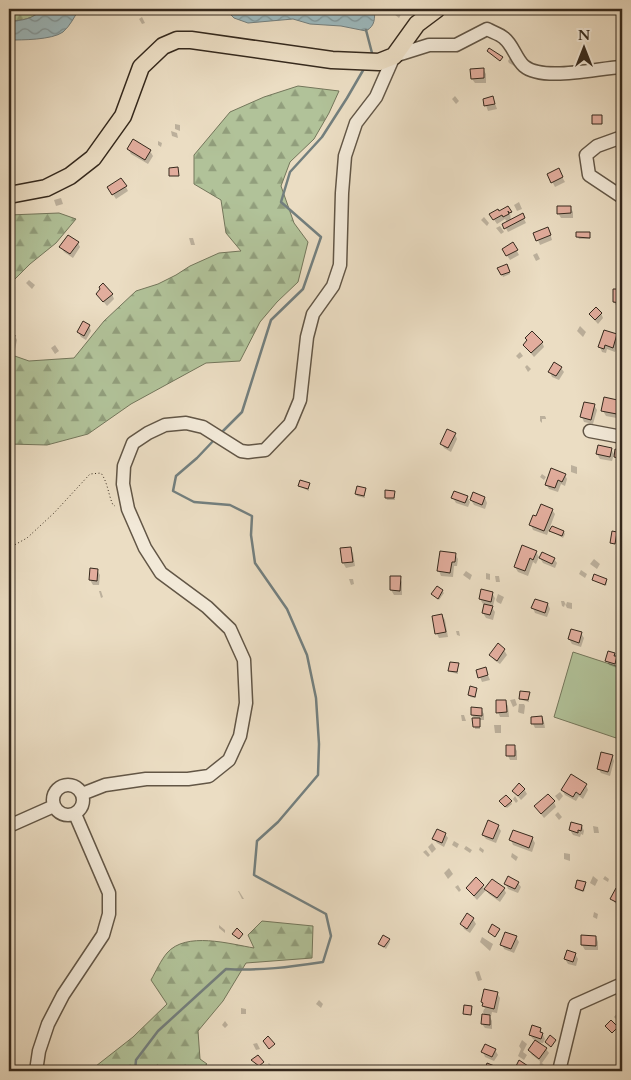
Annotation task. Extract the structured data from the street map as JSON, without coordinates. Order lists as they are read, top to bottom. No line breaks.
{"north":"top"}
